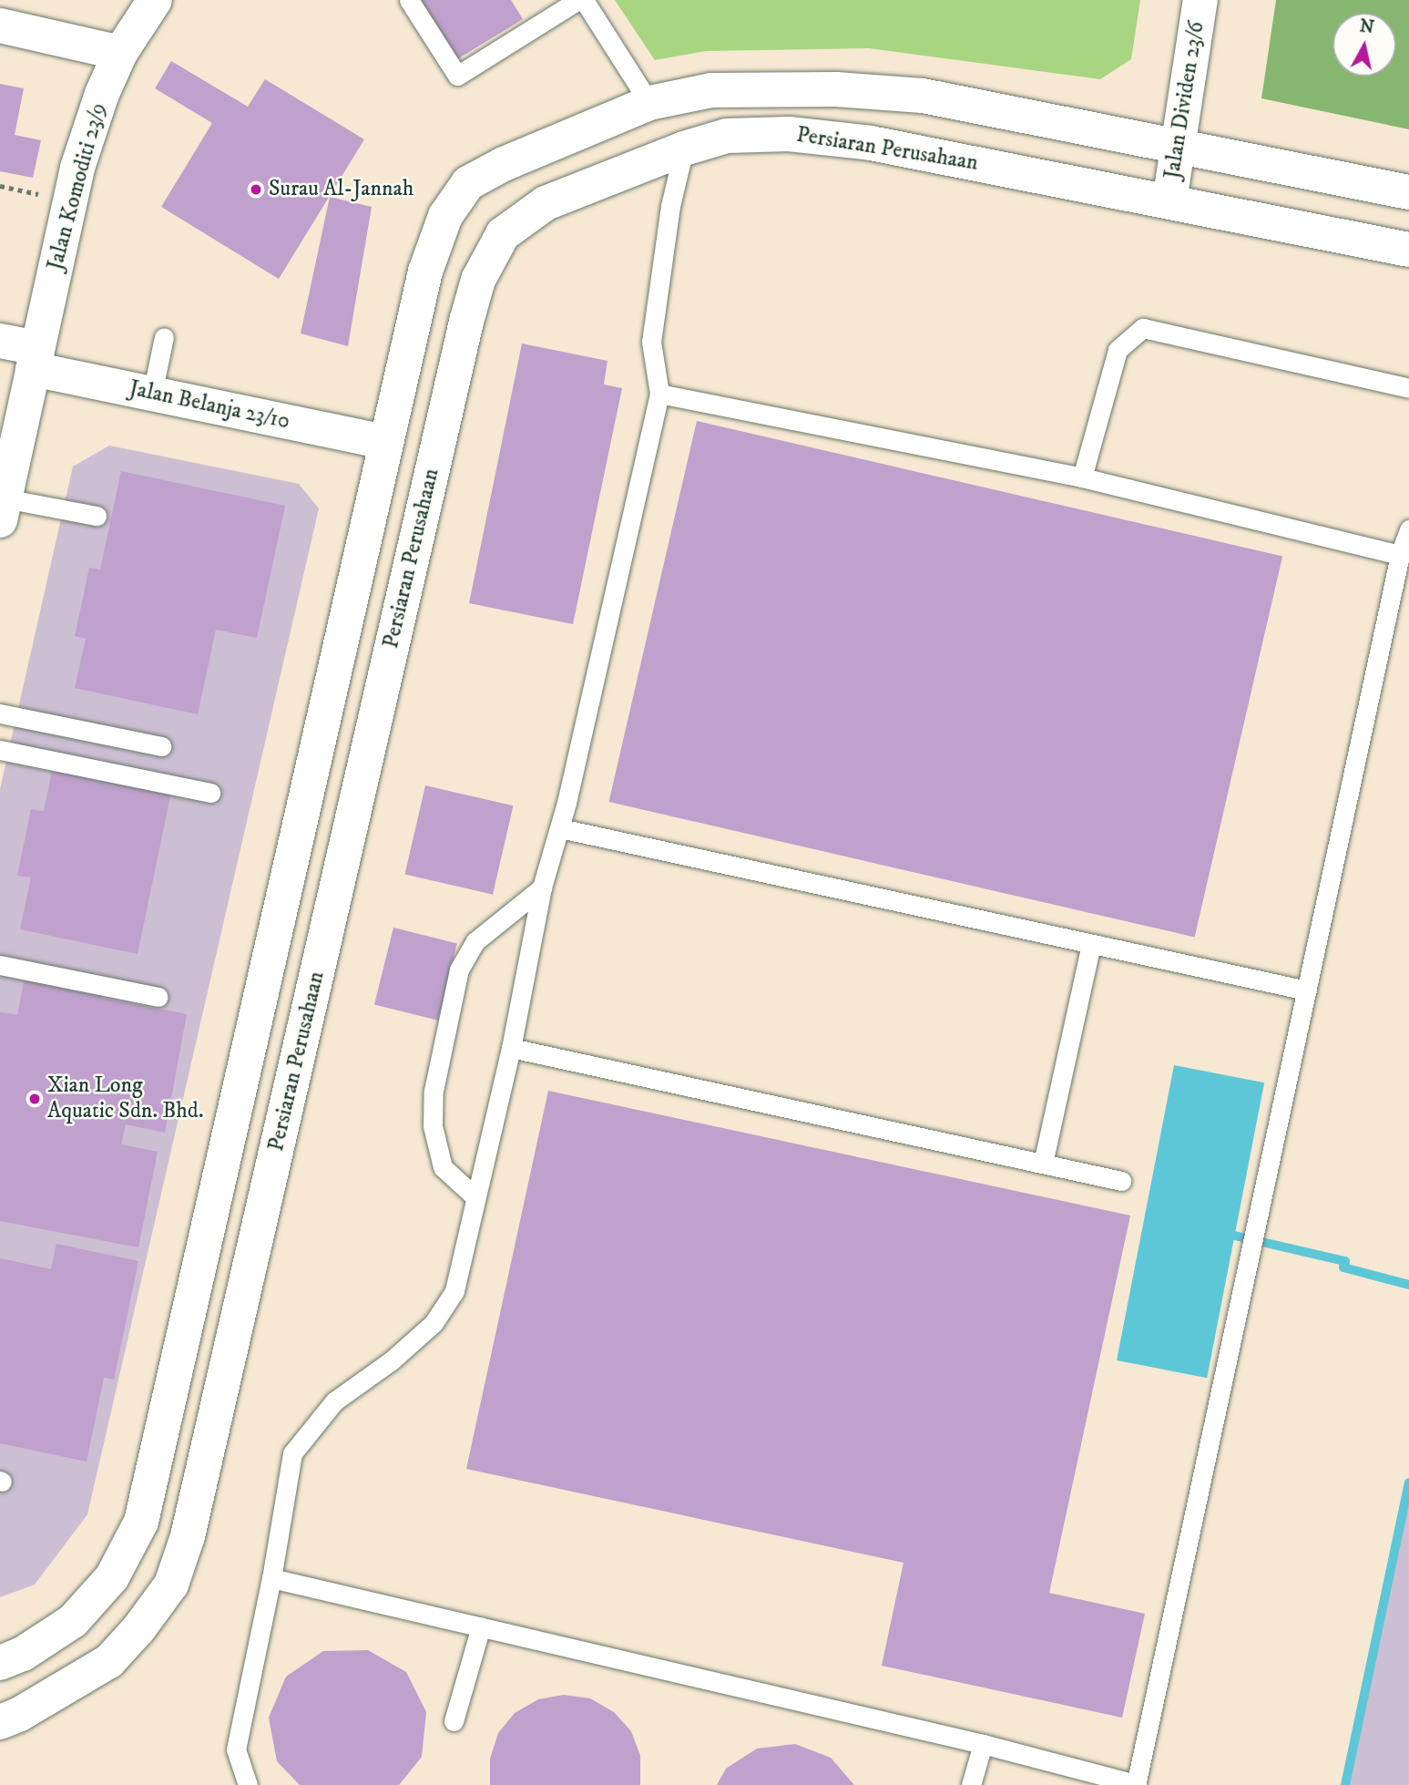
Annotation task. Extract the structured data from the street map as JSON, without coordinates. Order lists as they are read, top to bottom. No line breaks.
{"streets":{"main road":["Jalan Dividen 23/6","Persiaran Perusahaan","Jalan Komoditi 23/9","Jalan Belanja 23/10"]},"crossings":[["Jalan Dividen 23/6","Persiaran Perusahaan"],["Persiaran Perusahaan","Jalan Belanja 23/10"],["Jalan Komoditi 23/9","Jalan Belanja 23/10"]],"places":["Surau Al-Jannah","Xian Long Aquatic Sdn. Bhd."],"north":"top"}
